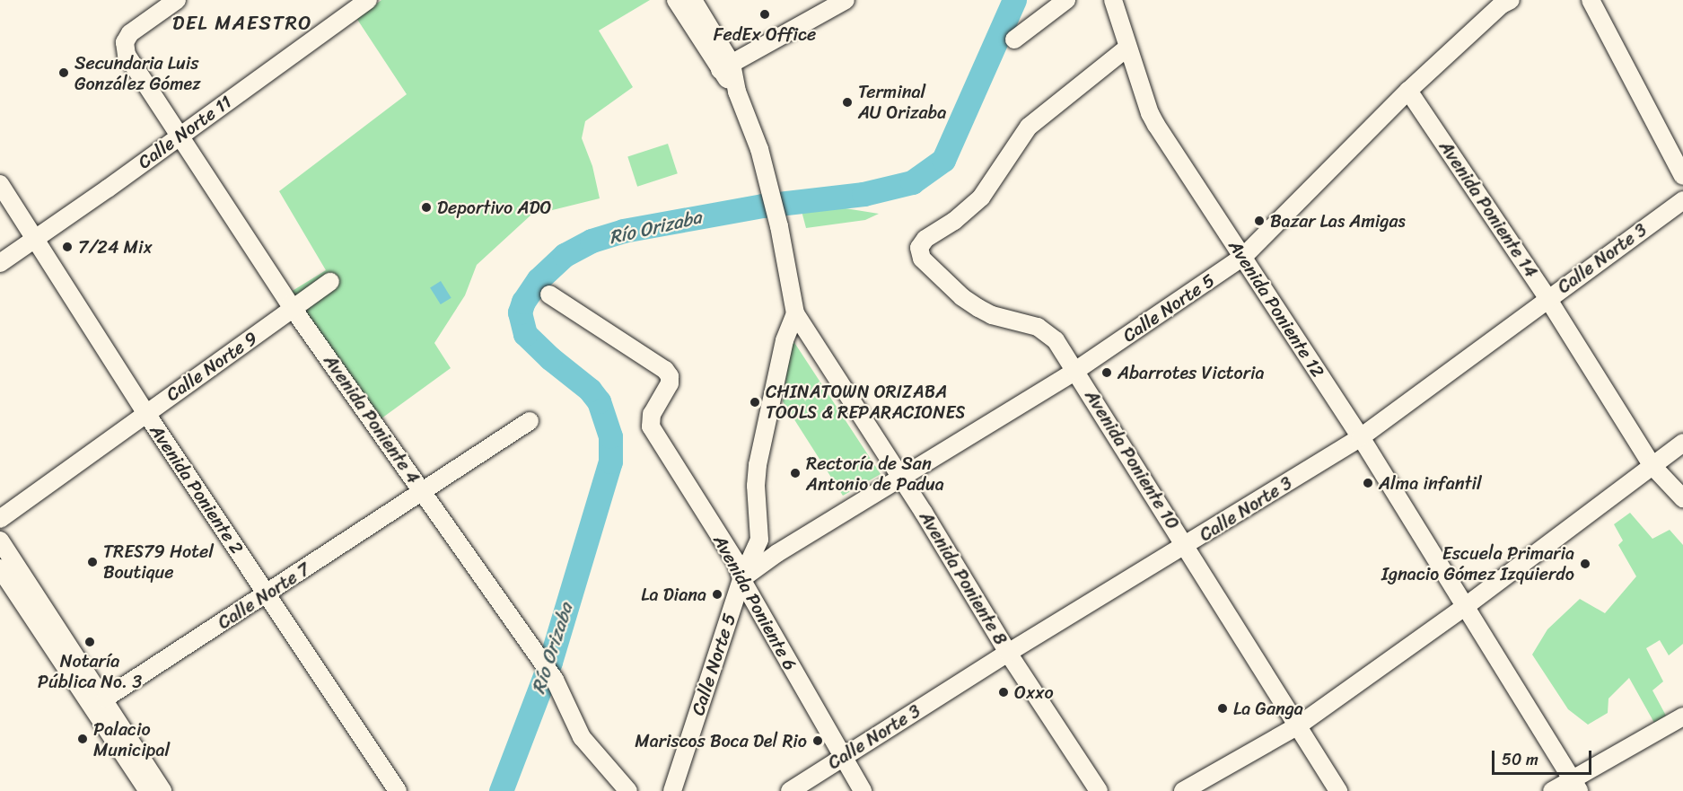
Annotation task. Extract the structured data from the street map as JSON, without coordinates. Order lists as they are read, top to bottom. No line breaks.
{"streets":{"street":["Calle Norte 11","Avenida Poniente 14","Calle Norte 3","Calle Norte 5","Avenida Poniente 12","Calle Norte 9","Avenida Poniente 4","Avenida Poniente 10","Avenida Poniente 2","Avenida Poniente 8","Calle Norte 7","Avenida Poniente 6"]},"crossings":[["Calle Norte 11","Avenida Poniente 4"],["Calle Norte 11","Avenida Poniente 2"],["Avenida Poniente 14","Calle Norte 3"],["Avenida Poniente 14","Calle Norte 5"],["Calle Norte 3","Avenida Poniente 12"],["Calle Norte 3","Avenida Poniente 10"],["Calle Norte 3","Avenida Poniente 8"],["Calle Norte 3","Avenida Poniente 6"],["Calle Norte 5","Avenida Poniente 12"],["Calle Norte 5","Avenida Poniente 10"],["Calle Norte 5","Avenida Poniente 8"],["Calle Norte 5","Avenida Poniente 6"],["Avenida Poniente 12","Avenida Poniente 10"],["Calle Norte 9","Avenida Poniente 4"],["Calle Norte 9","Avenida Poniente 2"],["Avenida Poniente 4","Calle Norte 7"],["Avenida Poniente 2","Calle Norte 7"]],"districts":["DEL MAESTRO"],"water":["Río Orizaba"],"places":["FedEx Office","Secundaria Luis González Gómez","Terminal AU Orizaba","Deportivo ADO","Bazar Las Amigas","7/24 Mix","Abarrotes Victoria","CHINATOWN ORIZABA TOOLS & REPARACIONES","Rectoría de San Antonio de Padua","Alma infantil","TRES79 Hotel Boutique","Escuela Primaria Ignacio Gómez Izquierdo","La Diana","Notaría Pública No. 3","Oxxo","La Ganga","Palacio Municipal","Mariscos Boca Del Rio"],"scale_bar":"50 m"}
